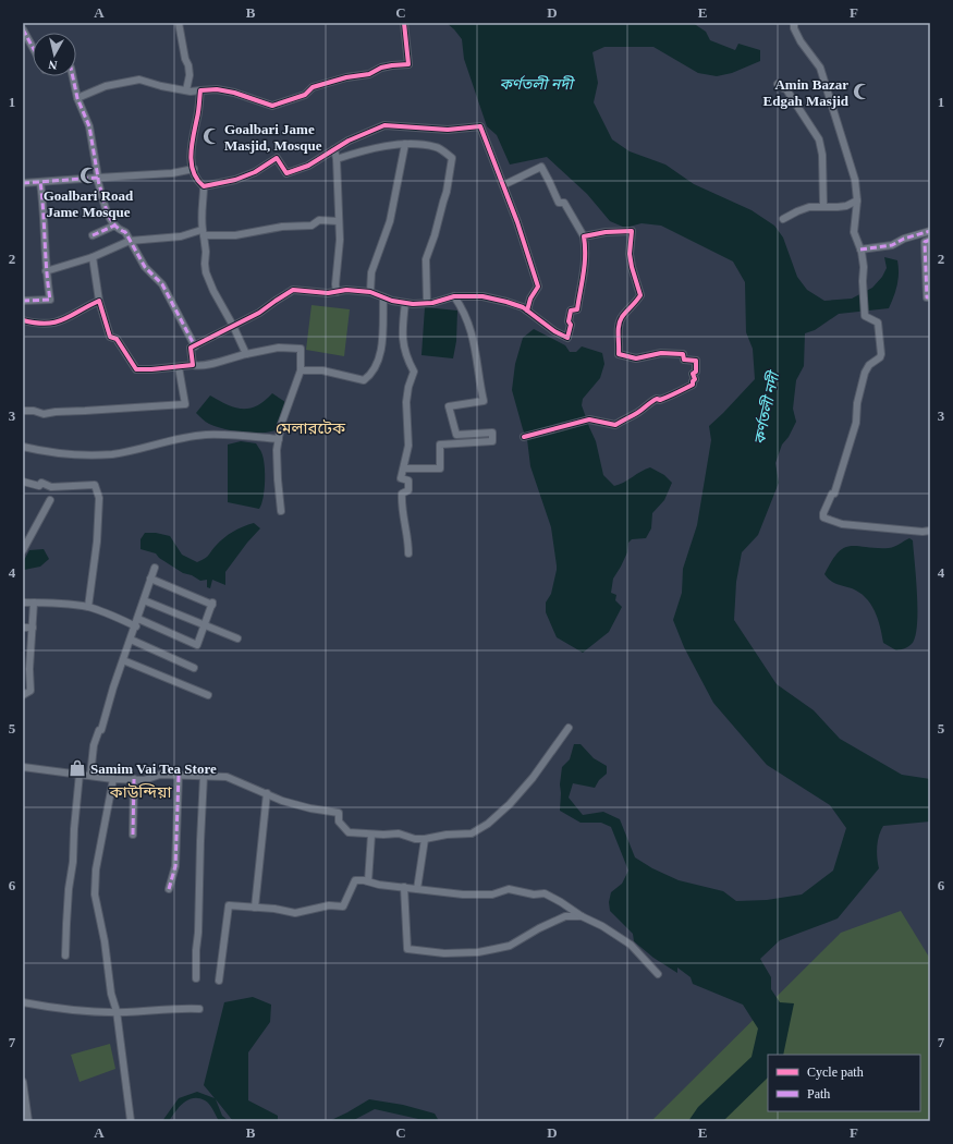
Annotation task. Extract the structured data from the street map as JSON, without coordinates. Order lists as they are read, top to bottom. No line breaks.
{"districts":["মেলারটেক","কাউন্দিয়া"],"water":["কর্ণতলী নদী"],"places":{"mosque":["Amin Bazar Edgah Masjid","Goalbari Jame Masjid, Mosque","Goalbari Road Jame Mosque"],"shop":["Samim Vai Tea Store"]},"legend":["Cycle path","Path"],"north":"bottom","grid":{"columns":["A","B","C","D","E","F"],"rows":["1","2","3","4","5","6","7"]}}
